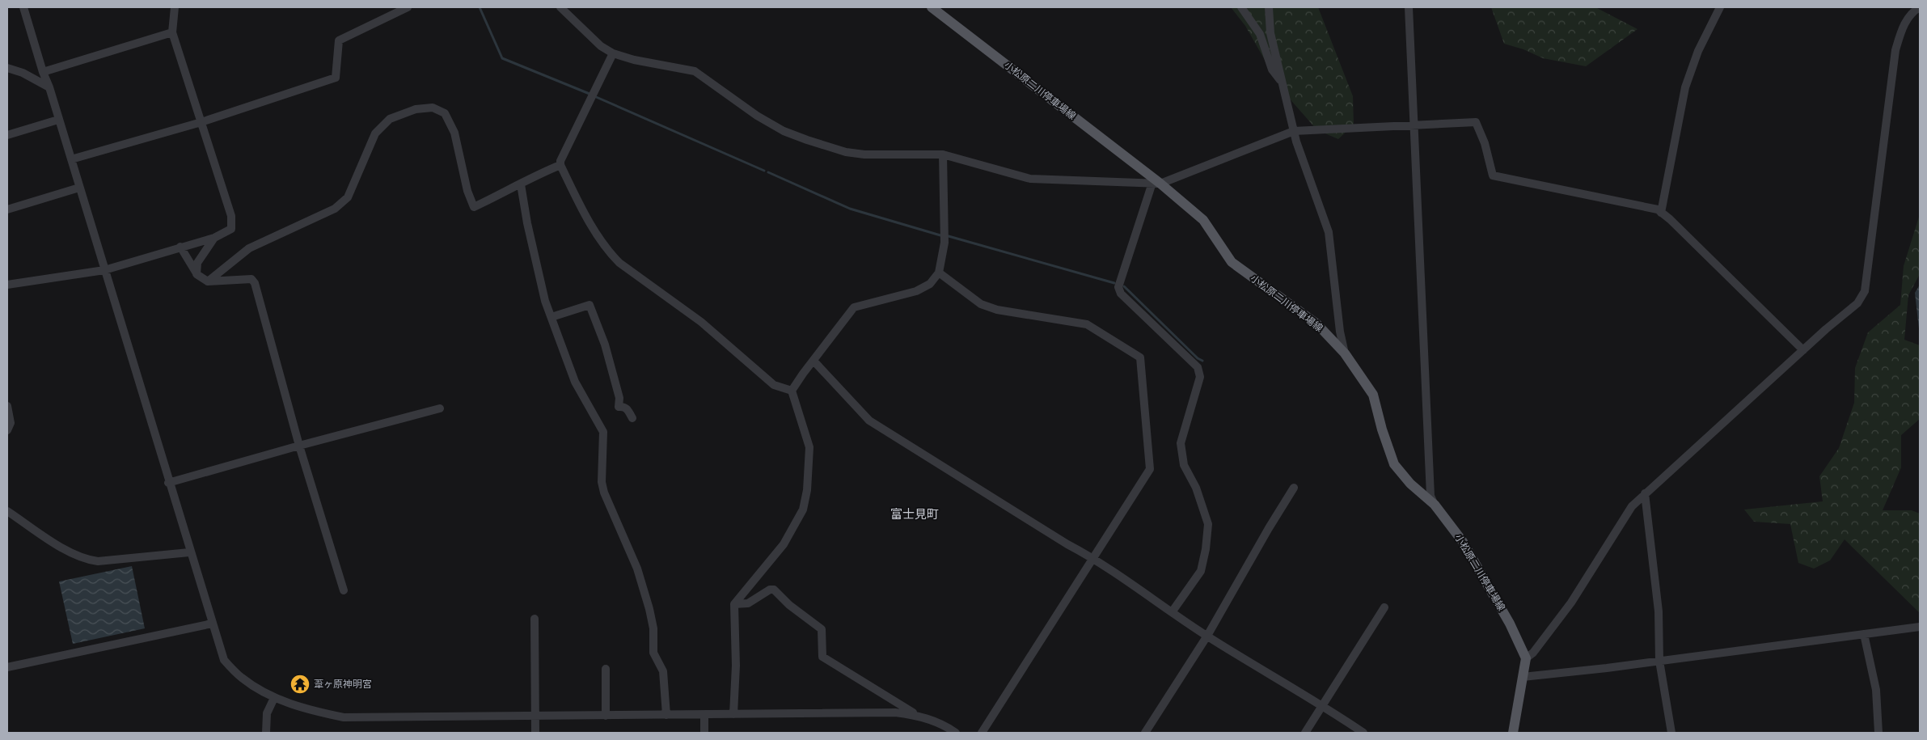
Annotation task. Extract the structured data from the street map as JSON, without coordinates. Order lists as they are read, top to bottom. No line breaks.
{"streets":{"main road":["小松原二川停車場線"]},"districts":["富士見町"],"places":{"temple":["葦ヶ原神明宮"]}}
